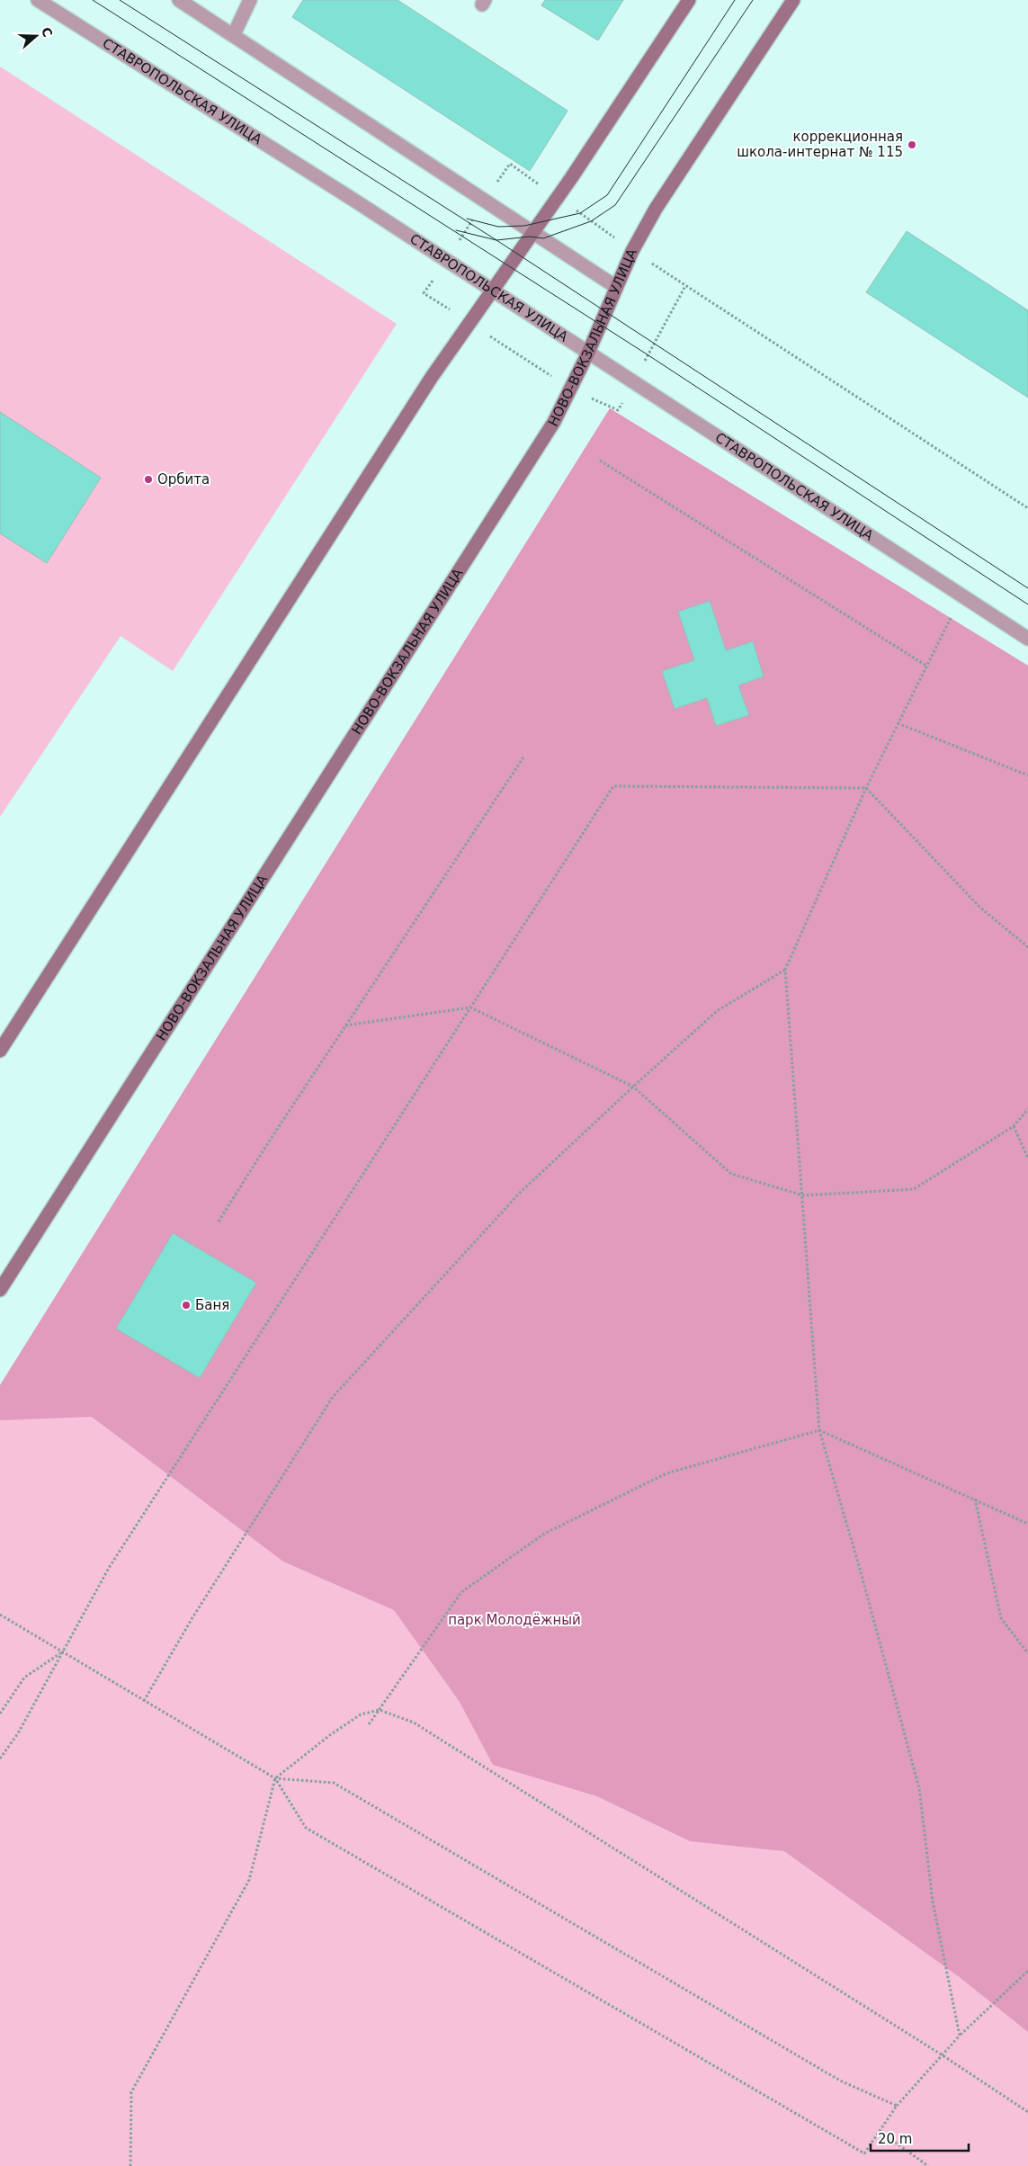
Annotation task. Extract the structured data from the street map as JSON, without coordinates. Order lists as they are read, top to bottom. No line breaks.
{"streets":{"main road":["НОВО-ВОКЗАЛЬНАЯ УЛИЦА"],"street":["СТАВРОПОЛЬСКАЯ УЛИЦА"]},"crossings":[["СТАВРОПОЛЬСКАЯ УЛИЦА","НОВО-ВОКЗАЛЬНАЯ УЛИЦА"]],"parks":["парк Молодёжный"],"places":["коррекционная школа-интернат № 115","Орбита","Баня"],"scale_bar":"20 m","north":"right"}
